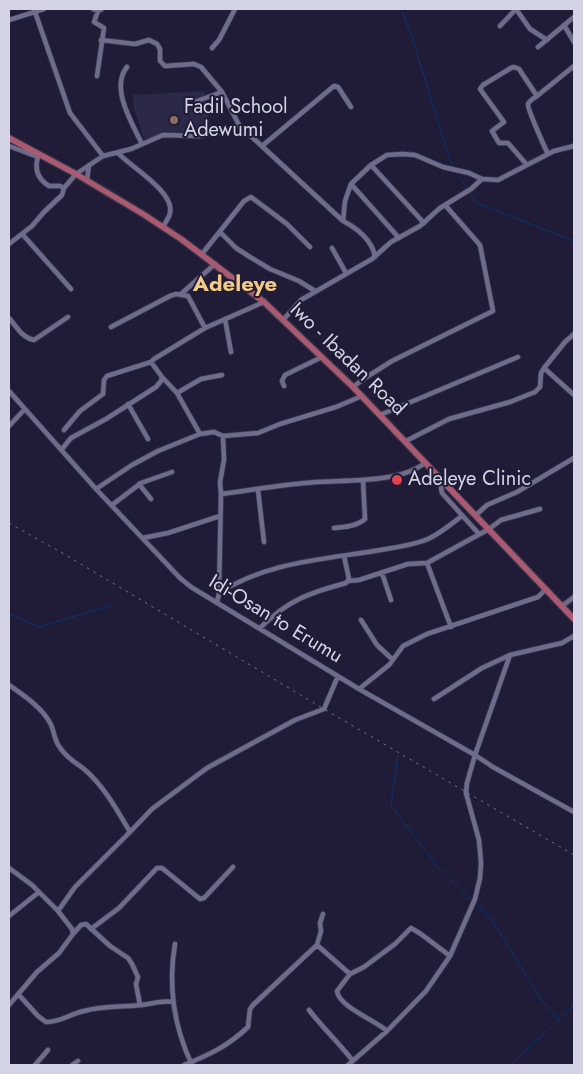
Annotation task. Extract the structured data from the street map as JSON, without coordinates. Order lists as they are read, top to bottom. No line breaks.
{"streets":{"main road":["Iwo - Ibadan Road"],"street":["Idi-Osan to Erumu"]},"districts":["Adeleye"],"places":["Fadil School Adewumi","Adeleye Clinic"]}
